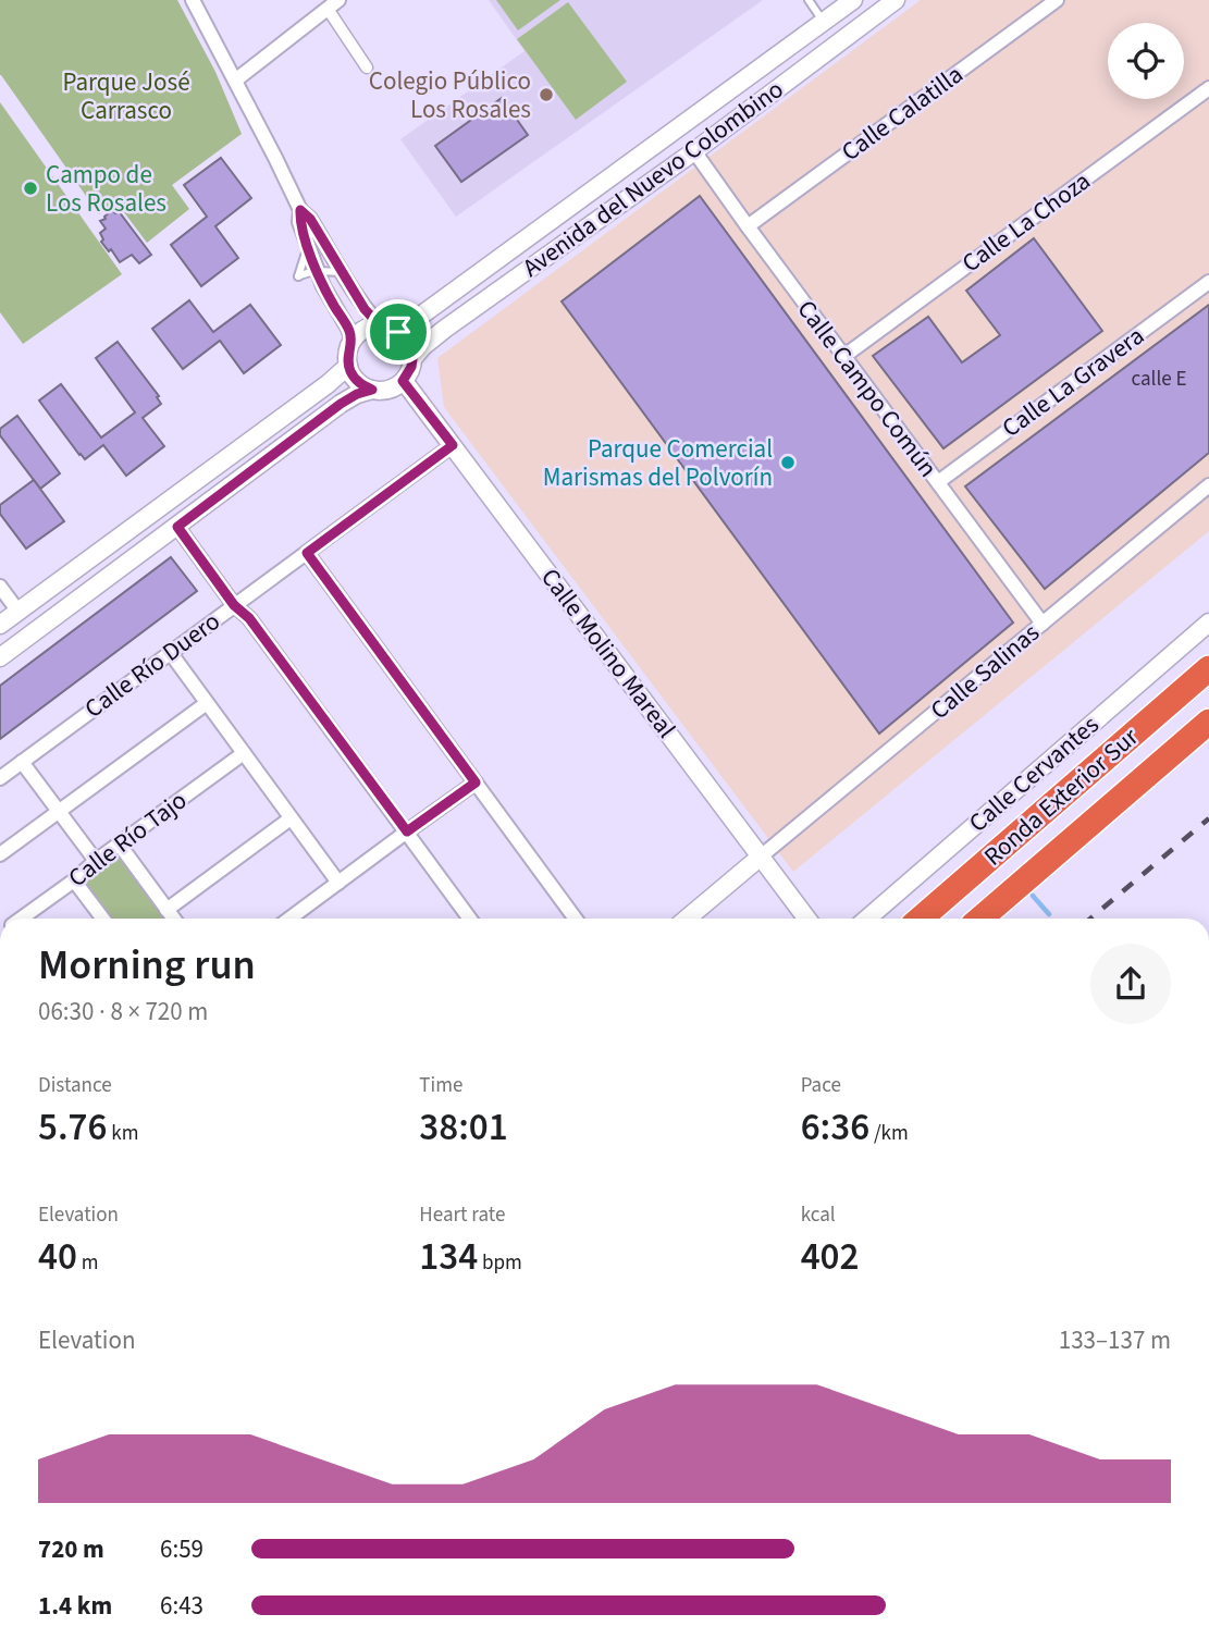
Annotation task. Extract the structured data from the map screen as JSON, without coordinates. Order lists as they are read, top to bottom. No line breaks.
{"streets":{"highway":["Ronda Exterior Sur"],"street":["Calle Calatilla","Avenida del Nuevo Colombino","Calle La Choza","Calle La Gravera","Calle Campo Común","Calle Molino Mareal","Calle Río Duero","Calle Salinas","Calle Cervantes","Calle Río Tajo"]},"crossings":[["Calle Calatilla","Calle Campo Común"],["Avenida del Nuevo Colombino","Calle Campo Común"],["Avenida del Nuevo Colombino","Calle Molino Mareal"],["Calle La Choza","Calle Campo Común"],["Calle La Gravera","Calle Campo Común"],["Calle Campo Común","Calle Salinas"],["Calle Molino Mareal","Calle Río Duero"],["Calle Molino Mareal","Calle Salinas"]],"parks":["Parque José Carrasco"],"places":["Colegio Público Los Rosales","Campo de Los Rosales","Parque Comercial Marismas del Polvorín"],"house_numbers":["calle E"],"page":{"heading":["Morning run","06:30 · 8 × 720 m"],"stats":[["Distance","5.76 km"],["Time","38:01"],["Pace","6:36 /km"],["Elevation","40 m"],["Heart rate","134 bpm"],["kcal","402"]],"chart":["Elevation","133–137 m"],"list":[{"name":"720 m","note":"6:59"},{"name":"1.4 km","note":"6:43"}]}}
